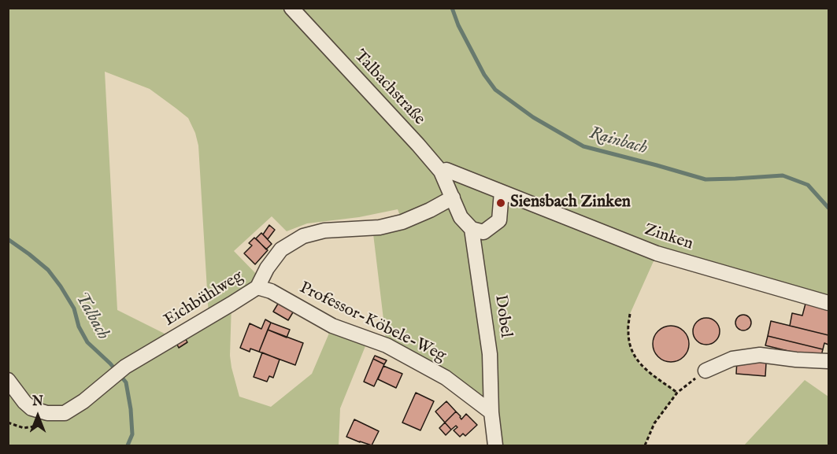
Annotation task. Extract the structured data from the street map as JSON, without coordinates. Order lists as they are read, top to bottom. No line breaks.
{"streets":{"street":["Talbachstraße","Zinken","Eichbühlweg","Dobel","Professor-Köbele-Weg"]},"crossings":[["Talbachstraße","Zinken"],["Talbachstraße","Eichbühlweg"],["Talbachstraße","Dobel"],["Eichbühlweg","Dobel"],["Eichbühlweg","Professor-Köbele-Weg"],["Dobel","Professor-Köbele-Weg"]],"water":["Rainbach","Talbach"],"places":["Siensbach Zinken"],"north":"top"}
